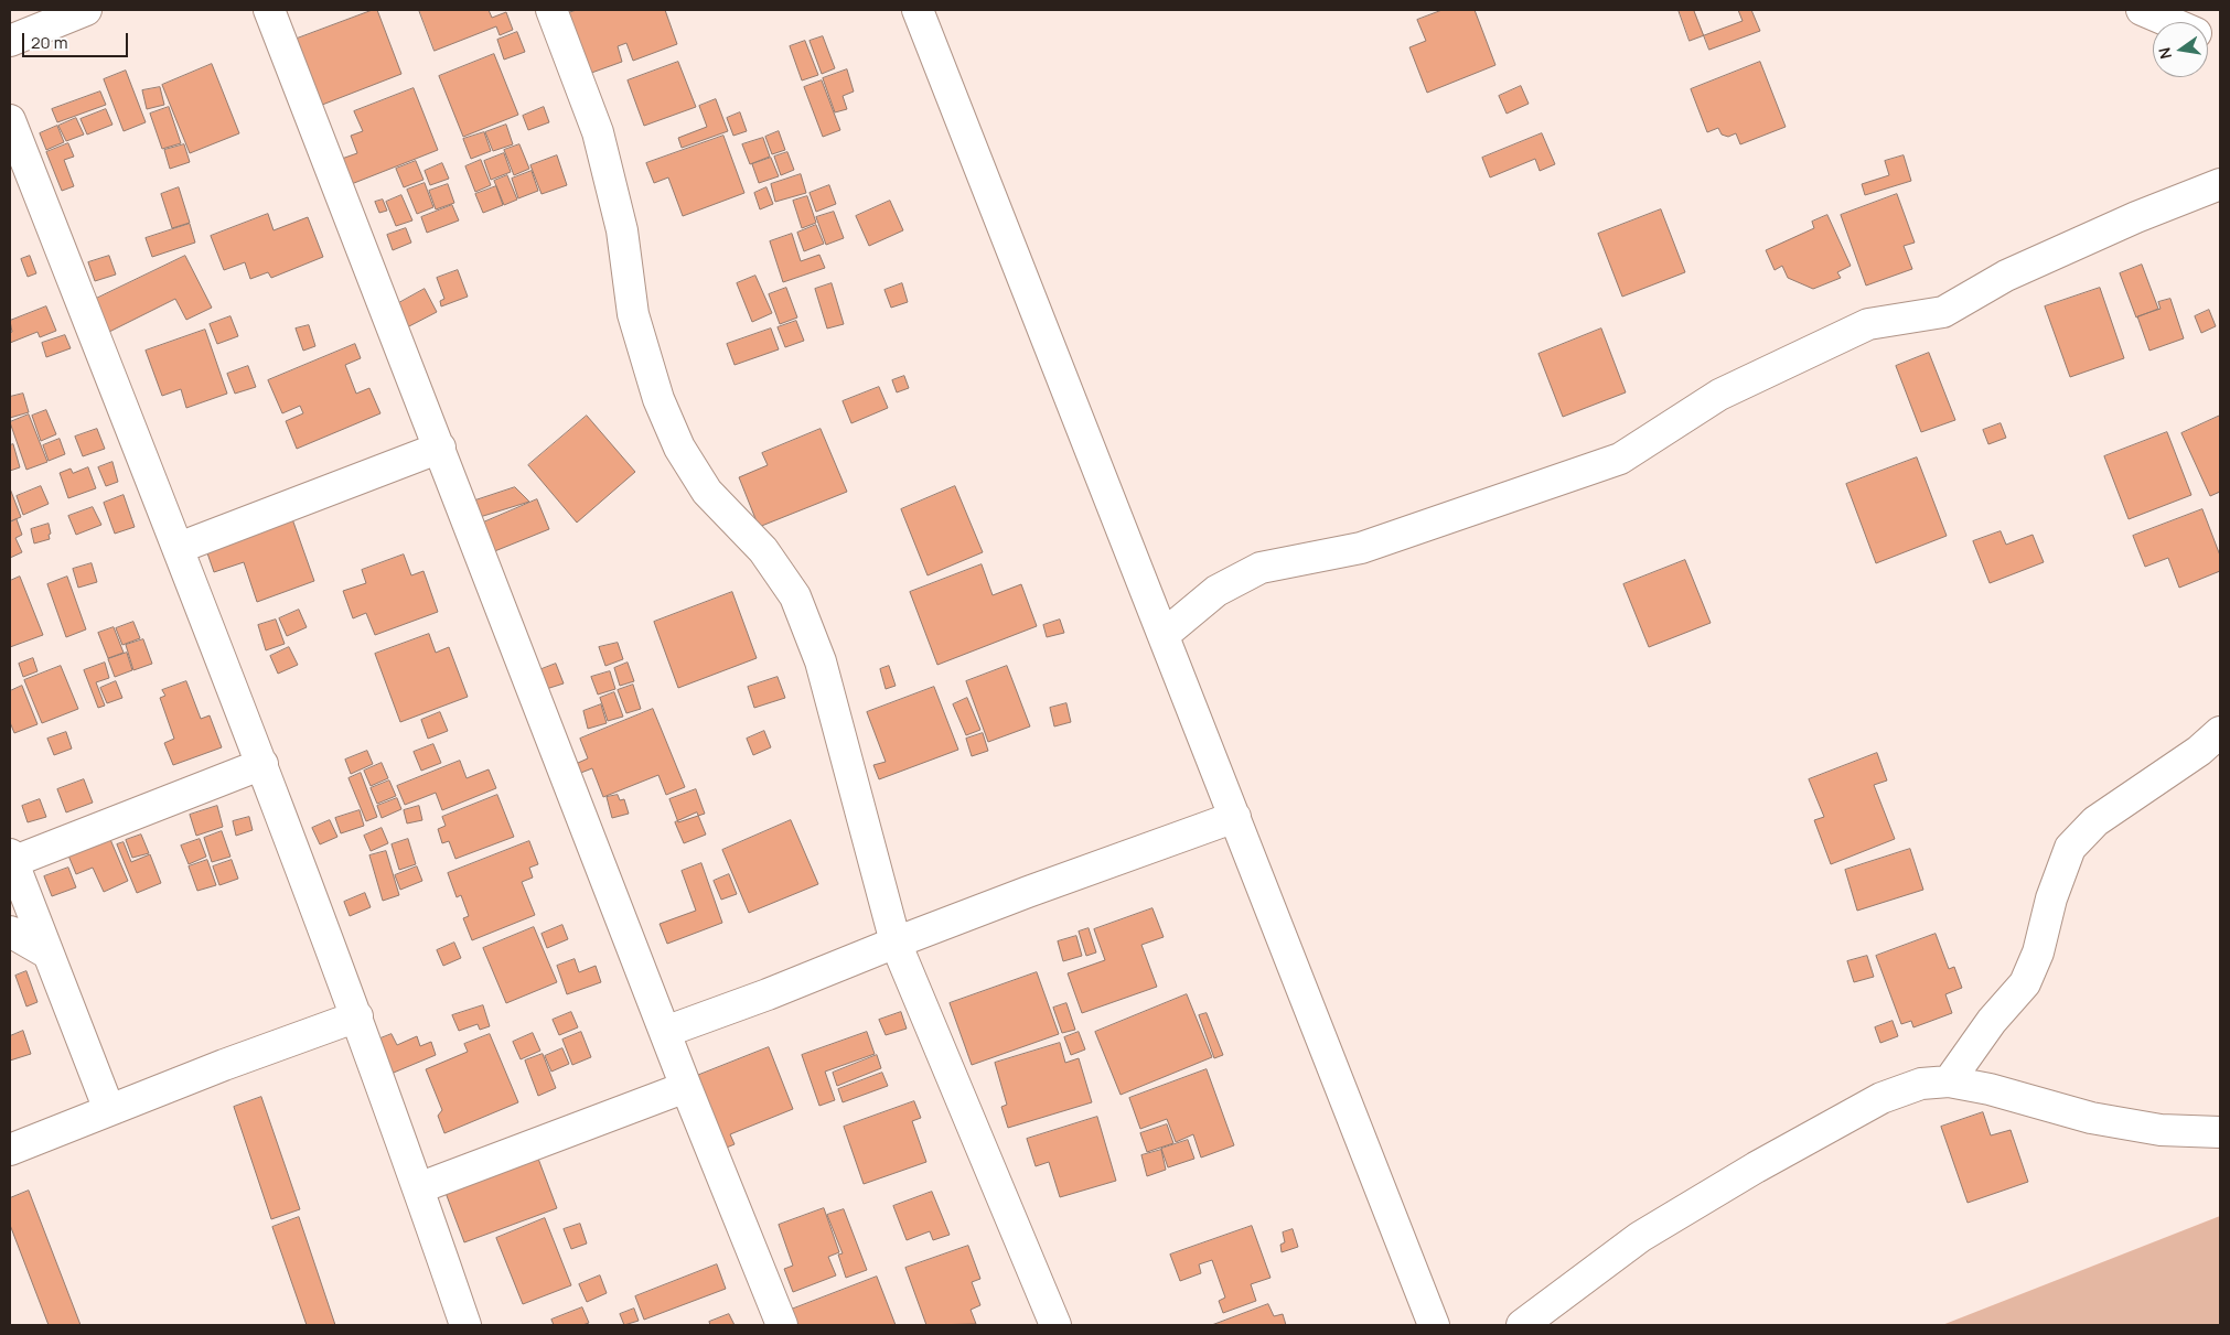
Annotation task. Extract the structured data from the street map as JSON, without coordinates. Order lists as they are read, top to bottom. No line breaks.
{"scale_bar":"20 m","north":"left"}
